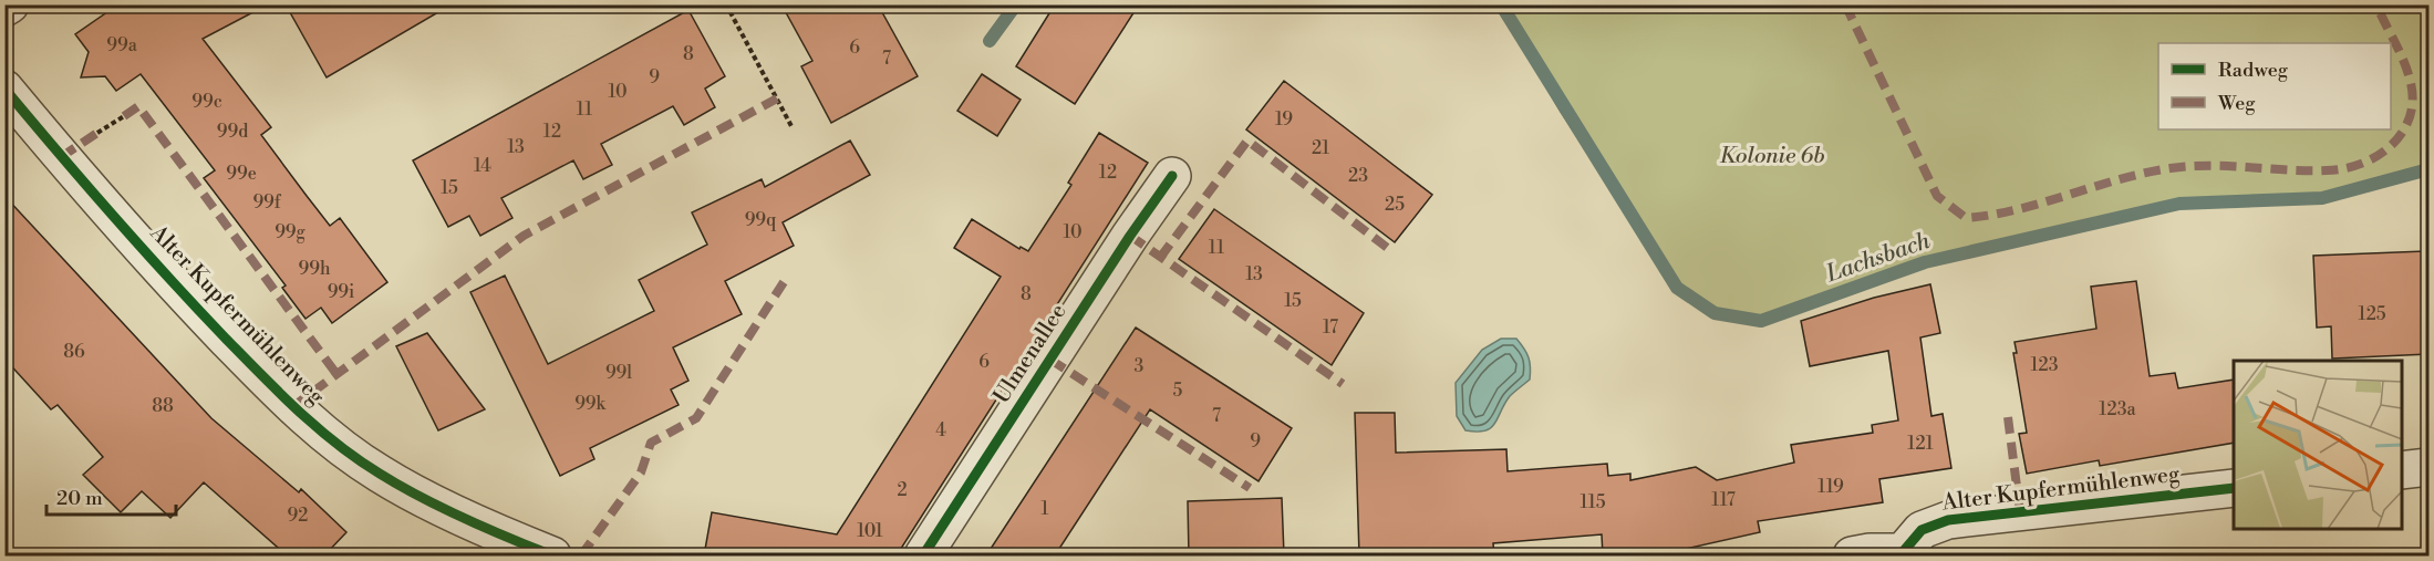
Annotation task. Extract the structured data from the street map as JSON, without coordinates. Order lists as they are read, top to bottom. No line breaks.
{"streets":{"street":["Alter Kupfermühlenweg","Ulmenallee"]},"water":["Lachsbach"],"parks":["Kolonie 6b"],"house_numbers":["99a","6","8","7","9","10","99c","11","19","99d","12","13","21","14","12","99e","23","15","99f","25","99q","99g","10","11","99h","13","99i","8","15","125","17","86","6","123","3","99l","5","99k","88","123a","7","4","9","121","119","2","117","115","1","92","101"],"legend":["Radweg","Weg"],"scale_bar":"20 m"}
